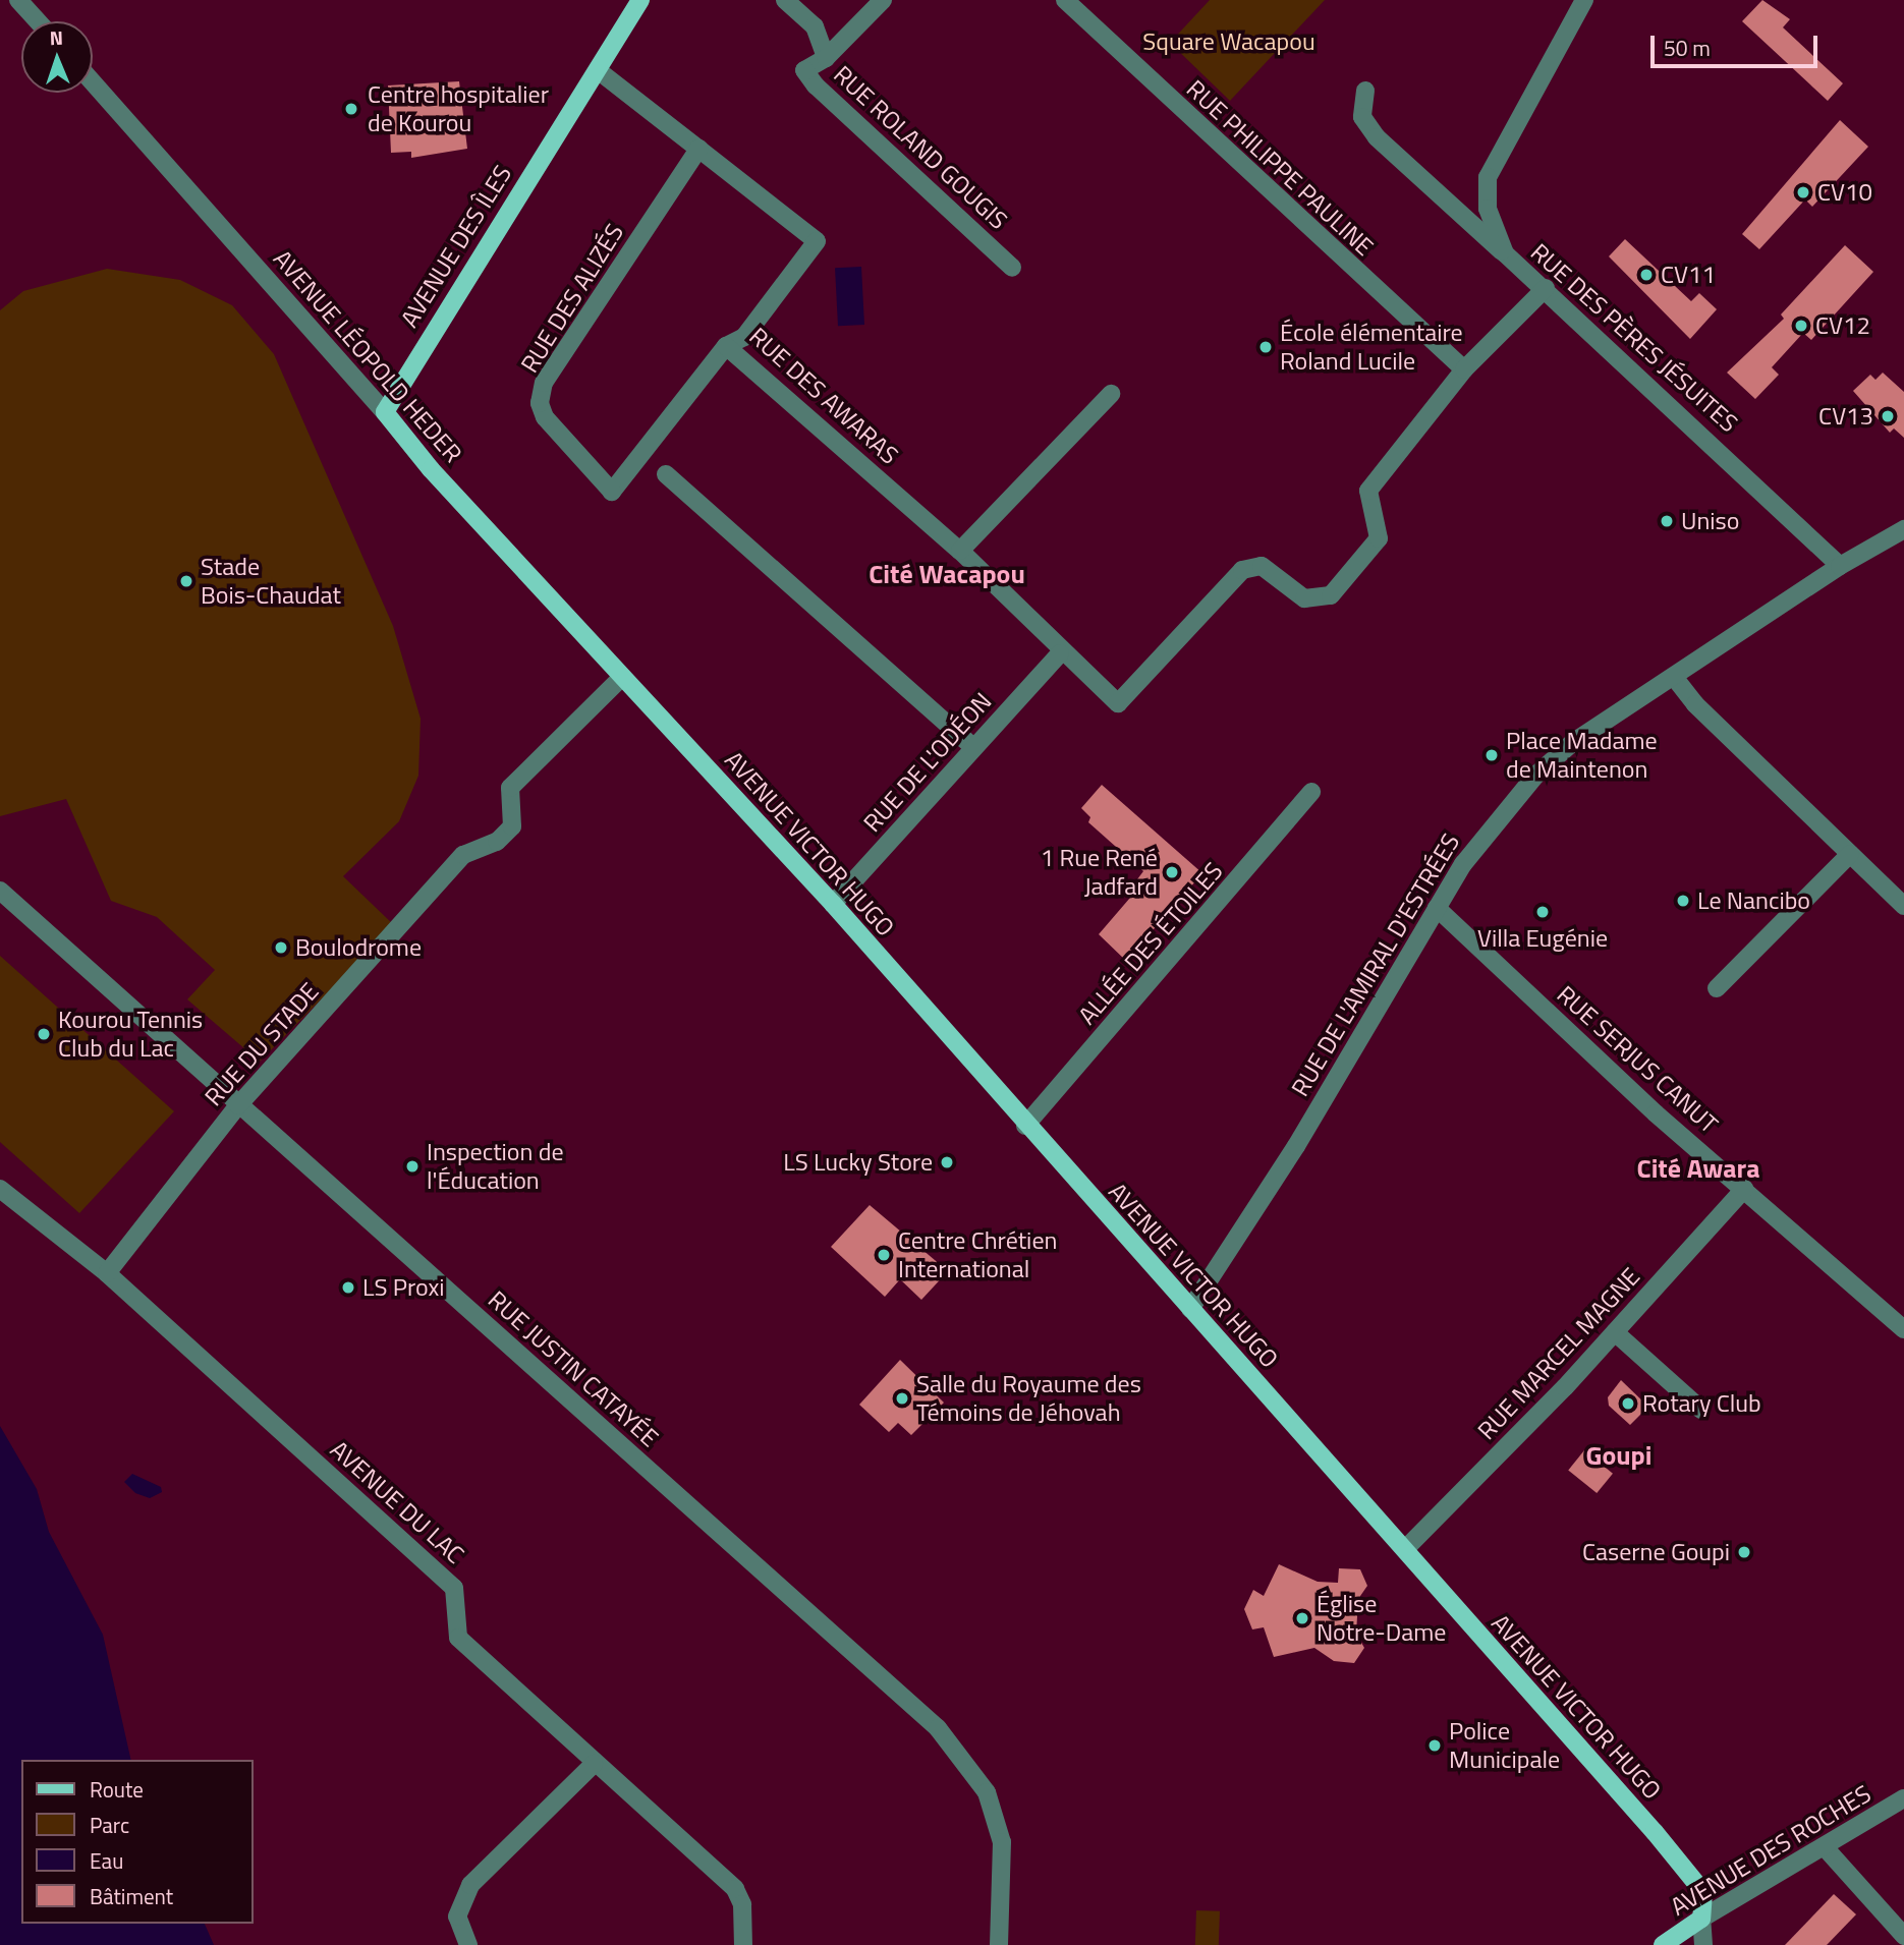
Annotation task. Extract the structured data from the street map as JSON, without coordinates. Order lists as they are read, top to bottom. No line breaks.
{"streets":{"main road":["AVENUE DES ÎLES","AVENUE LÉOPOLD HEDER","AVENUE VICTOR HUGO","AVENUE DES ROCHES"],"street":["RUE ROLAND GOUGIS","RUE PHILIPPE PAULINE","RUE DES ALIZÉS","RUE DES PÈRES JÉSUITES","RUE DES AWARAS","RUE DE L'ODÉON","ALLÉE DES ÉTOILES","RUE DE L'AMIRAL D'ESTRÉES","RUE DU STADE","RUE SERJUS CANUT","RUE MARCEL MAGNE","RUE JUSTIN CATAYÉE","AVENUE DU LAC"]},"crossings":[["RUE PHILIPPE PAULINE","RUE DES AWARAS"],["AVENUE DES ÎLES","AVENUE LÉOPOLD HEDER"],["RUE DES ALIZÉS","RUE DES AWARAS"],["RUE DES PÈRES JÉSUITES","RUE DE L'AMIRAL D'ESTRÉES"],["AVENUE LÉOPOLD HEDER","AVENUE VICTOR HUGO"],["AVENUE LÉOPOLD HEDER","RUE DU STADE"],["RUE DES AWARAS","RUE DE L'ODÉON"],["RUE DE L'ODÉON","AVENUE VICTOR HUGO"],["AVENUE VICTOR HUGO","ALLÉE DES ÉTOILES"],["AVENUE VICTOR HUGO","RUE DE L'AMIRAL D'ESTRÉES"],["AVENUE VICTOR HUGO","RUE DU STADE"],["AVENUE VICTOR HUGO","RUE MARCEL MAGNE"],["AVENUE VICTOR HUGO","AVENUE DES ROCHES"],["RUE DE L'AMIRAL D'ESTRÉES","RUE SERJUS CANUT"],["RUE DU STADE","RUE JUSTIN CATAYÉE"],["RUE DU STADE","AVENUE DU LAC"],["RUE SERJUS CANUT","RUE MARCEL MAGNE"]],"districts":["Cité Wacapou","Cité Awara","Goupi"],"parks":["Square Wacapou"],"places":["Centre hospitalier de Kourou","CV10","CV11","CV12","École élémentaire Roland Lucile","CV13","Uniso","Stade Bois-Chaudat","Place Madame de Maintenon","1 Rue René Jadfard","Le Nancibo","Villa Eugénie","Boulodrome","Kourou Tennis Club du Lac","LS Lucky Store","Inspection de l'Éducation","Centre Chrétien International","LS Proxi","Salle du Royaume des Témoins de Jéhovah","Rotary Club","Caserne Goupi","Église Notre-Dame","Police Municipale"],"legend":["Route","Parc","Eau","Bâtiment"],"scale_bar":"50 m","north":"top"}
